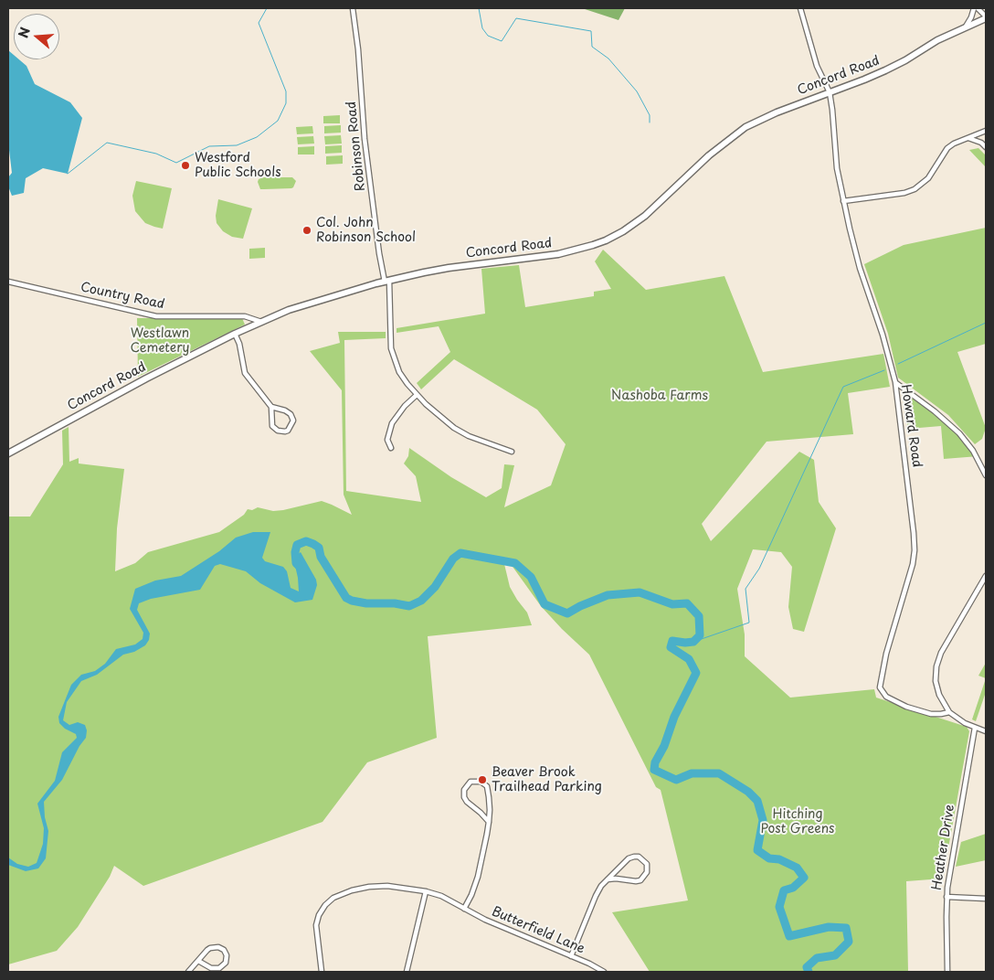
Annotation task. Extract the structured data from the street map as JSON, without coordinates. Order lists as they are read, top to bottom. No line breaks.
{"streets":{"main road":["Concord Road"],"street":["Robinson Road","Country Road","Howard Road","Heather Drive","Butterfield Lane"]},"crossings":[["Concord Road","Robinson Road"],["Concord Road","Country Road"],["Concord Road","Howard Road"]],"parks":["Westlawn Cemetery","Nashoba Farms","Hitching Post Greens"],"places":["Westford Public Schools","Col. John Robinson School","Beaver Brook Trailhead Parking"],"north":"left"}
